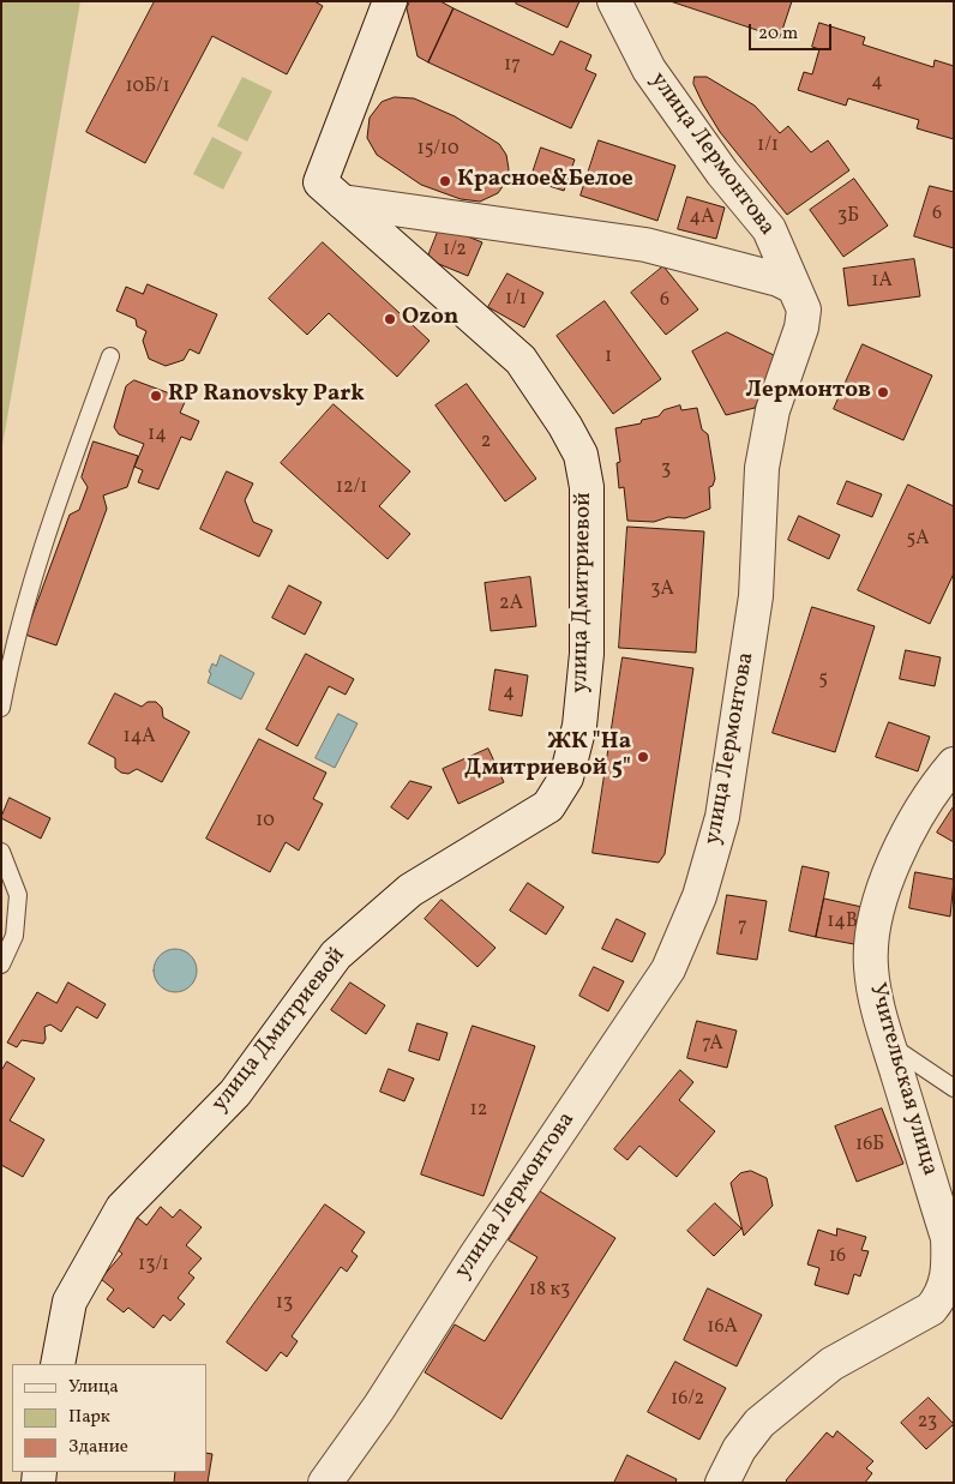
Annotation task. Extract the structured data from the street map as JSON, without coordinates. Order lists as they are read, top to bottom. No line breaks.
{"streets":{"street":["улица Лермонтова","улица Дмитриевой","Учительская улица"]},"places":["Красное&Белое","Ozon","Лермонтов","RP Ranovsky Park","ЖК \"На Дмитриевой 5\""],"house_numbers":["17","4","10Б/1","1/1","15/10","6","3Б","4А","1/2","1А","1/1","6","1","14","2","3","12/1","5А","3А","2А","5","4","14А","10","14В","7","7А","12","16Б","16","13/1","18 к3","13","16А","16/2","23"],"legend":["Улица","Парк","Здание"],"scale_bar":"20 m"}
